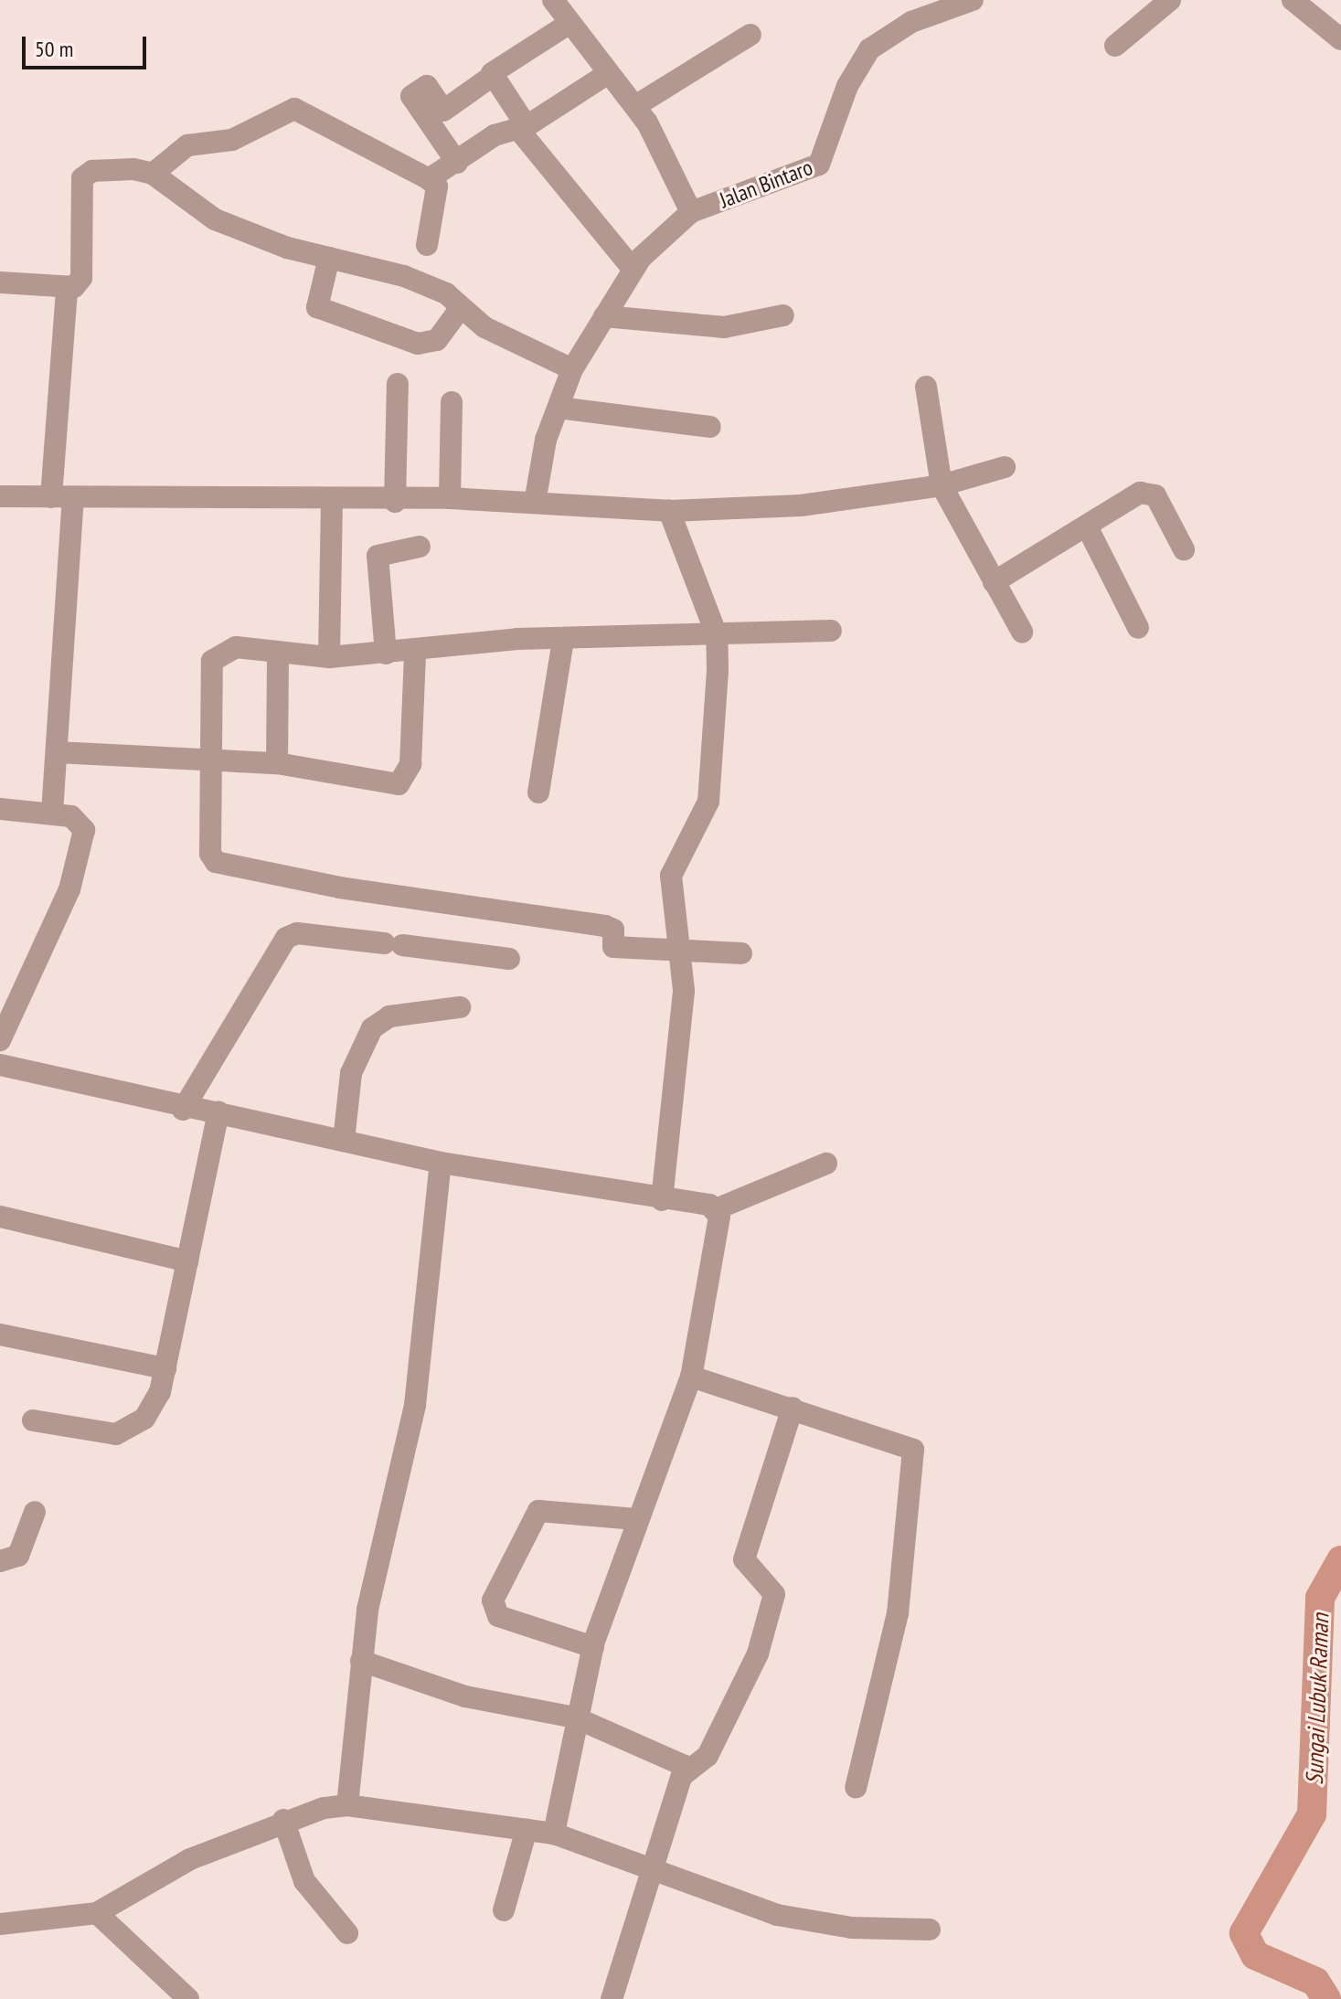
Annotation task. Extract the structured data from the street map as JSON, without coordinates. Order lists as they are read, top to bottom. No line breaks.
{"streets":{"street":["Jalan Bintaro"]},"water":["Sungai Lubuk Raman"],"scale_bar":"50 m"}
